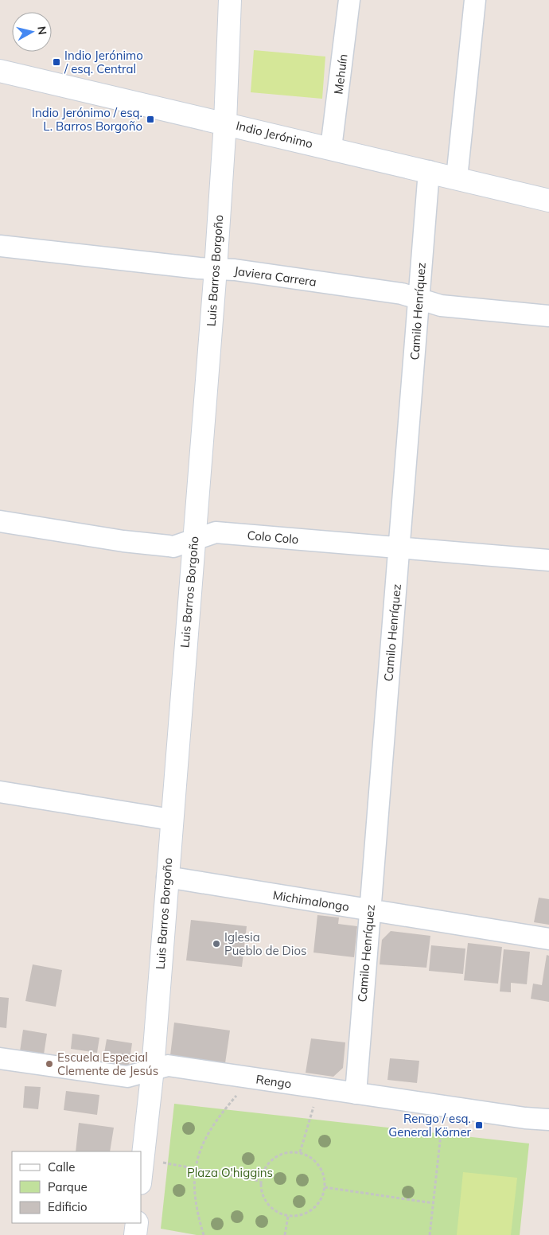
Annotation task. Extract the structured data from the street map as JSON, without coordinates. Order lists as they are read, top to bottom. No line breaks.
{"streets":{"street":["Mehuín","Indio Jerónimo","Luis Barros Borgoño","Javiera Carrera","Camilo Henríquez","Colo Colo","Michimalongo","Rengo"]},"crossings":[["Mehuín","Indio Jerónimo"],["Indio Jerónimo","Luis Barros Borgoño"],["Indio Jerónimo","Camilo Henríquez"],["Luis Barros Borgoño","Javiera Carrera"],["Luis Barros Borgoño","Colo Colo"],["Luis Barros Borgoño","Michimalongo"],["Luis Barros Borgoño","Rengo"],["Javiera Carrera","Camilo Henríquez"],["Camilo Henríquez","Colo Colo"],["Camilo Henríquez","Michimalongo"],["Camilo Henríquez","Rengo"]],"parks":["Plaza O'higgins"],"places":{"transit":["Indio Jerónimo / esq. Central","Indio Jerónimo / esq. L. Barros Borgoño","Rengo / esq. General Körner"],"other":["Iglesia Pueblo de Dios","Escuela Especial Clemente de Jesús"]},"legend":["Calle","Parque","Edificio"],"north":"right"}
